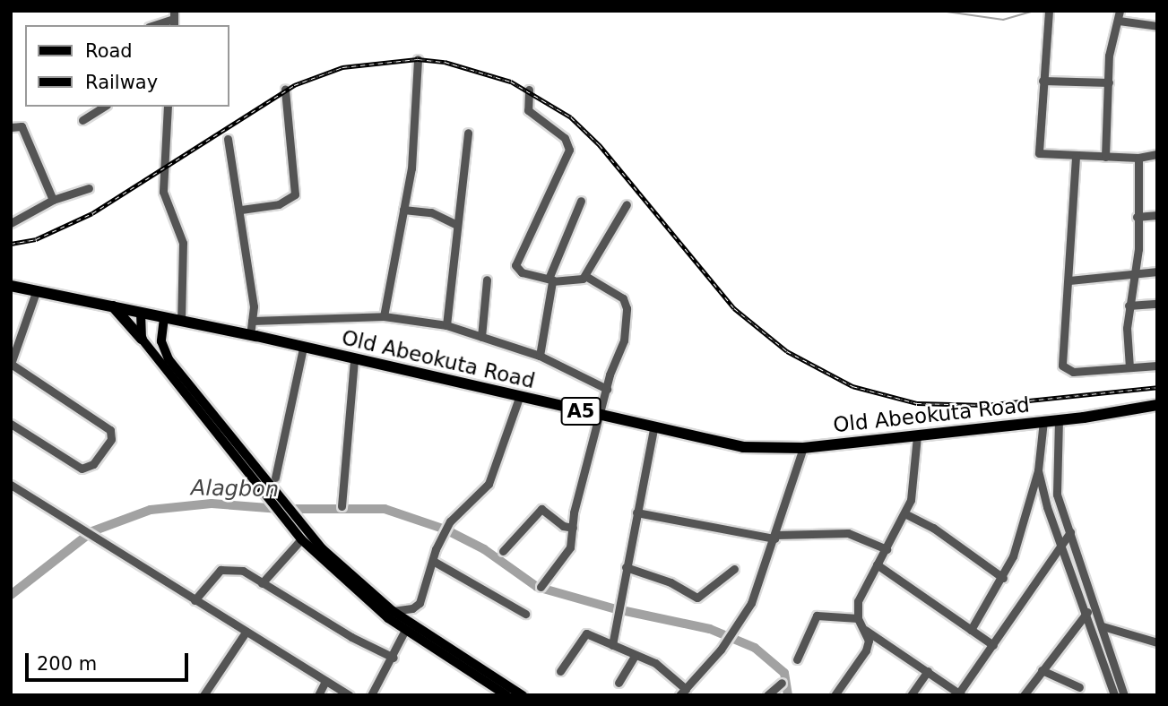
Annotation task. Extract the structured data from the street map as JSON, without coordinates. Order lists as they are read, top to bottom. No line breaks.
{"streets":{"highway":["Old Abeokuta Road","A5"]},"water":["Alagbon"],"legend":["Road","Railway"],"scale_bar":"200 m"}
